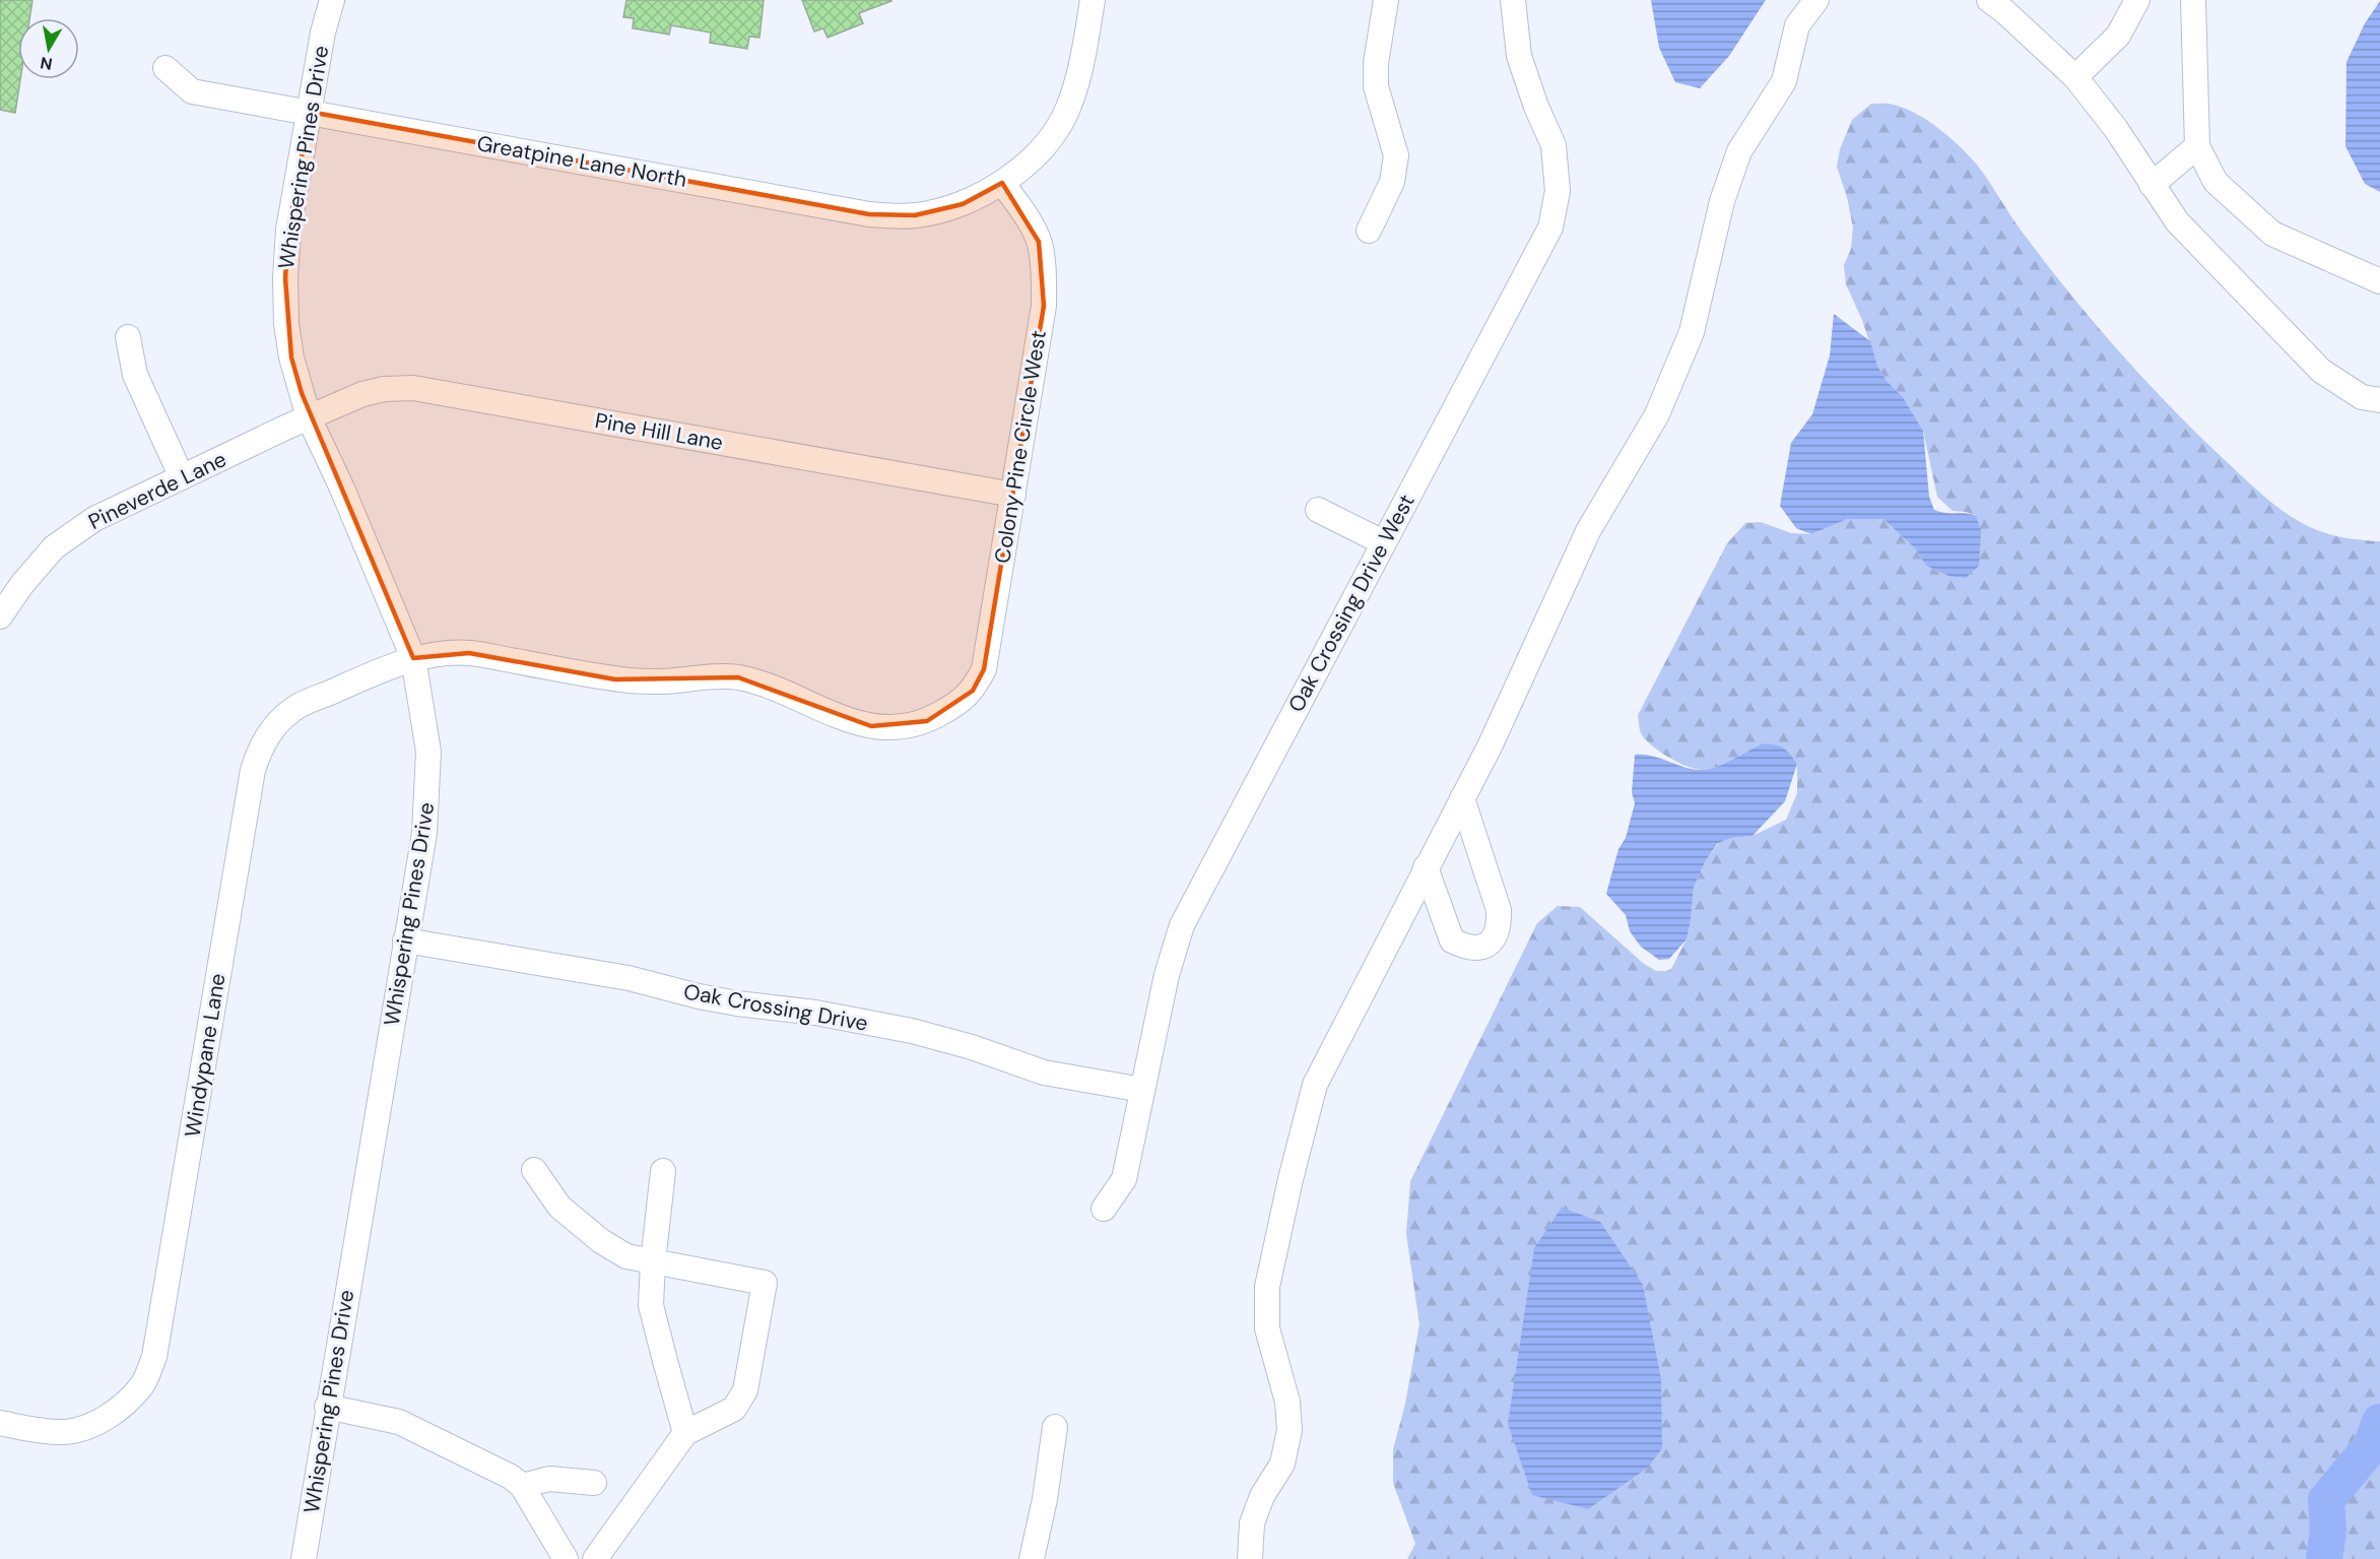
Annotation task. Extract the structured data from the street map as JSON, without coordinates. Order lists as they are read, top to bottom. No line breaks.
{"streets":{"street":["Whispering Pines Drive","Greatpine Lane North","Pine Hill Lane","Colony Pine Circle West","Pineverde Lane","Oak Crossing Drive West","Oak Crossing Drive","Windypane Lane"]},"crossings":[["Whispering Pines Drive","Greatpine Lane North"],["Whispering Pines Drive","Pine Hill Lane"],["Whispering Pines Drive","Colony Pine Circle West"],["Whispering Pines Drive","Pineverde Lane"],["Whispering Pines Drive","Oak Crossing Drive"],["Whispering Pines Drive","Windypane Lane"],["Greatpine Lane North","Colony Pine Circle West"],["Pine Hill Lane","Colony Pine Circle West"],["Pine Hill Lane","Pineverde Lane"],["Colony Pine Circle West","Windypane Lane"],["Oak Crossing Drive West","Oak Crossing Drive"]],"north":"bottom"}
